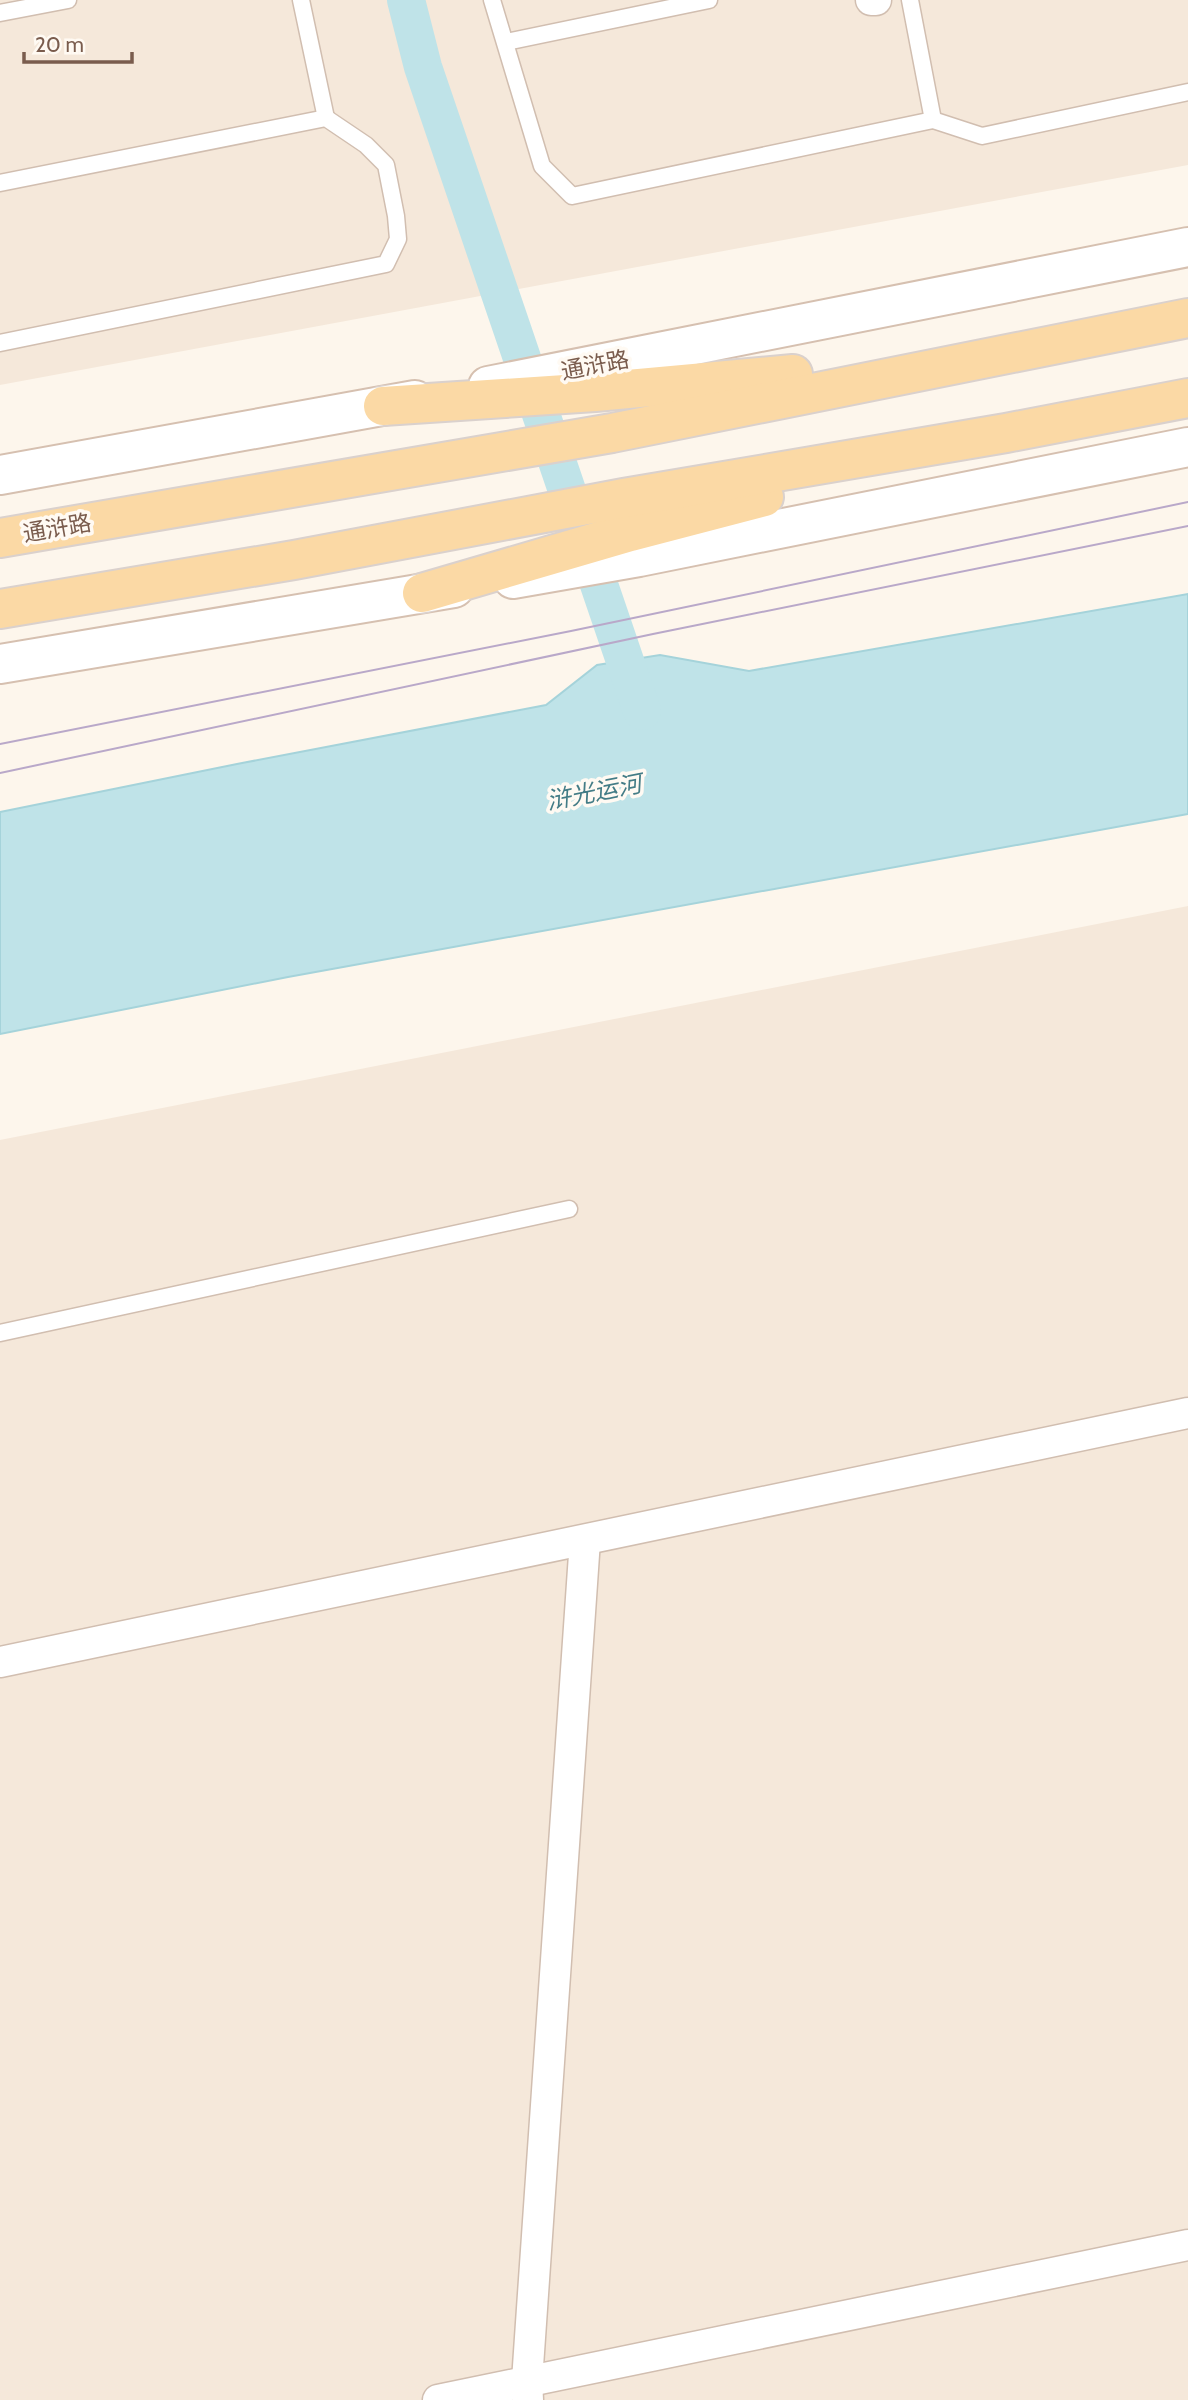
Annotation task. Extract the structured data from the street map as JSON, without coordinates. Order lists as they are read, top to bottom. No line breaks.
{"streets":{"main road":["通浒路"]},"water":["浒光运河"],"scale_bar":"20 m"}
